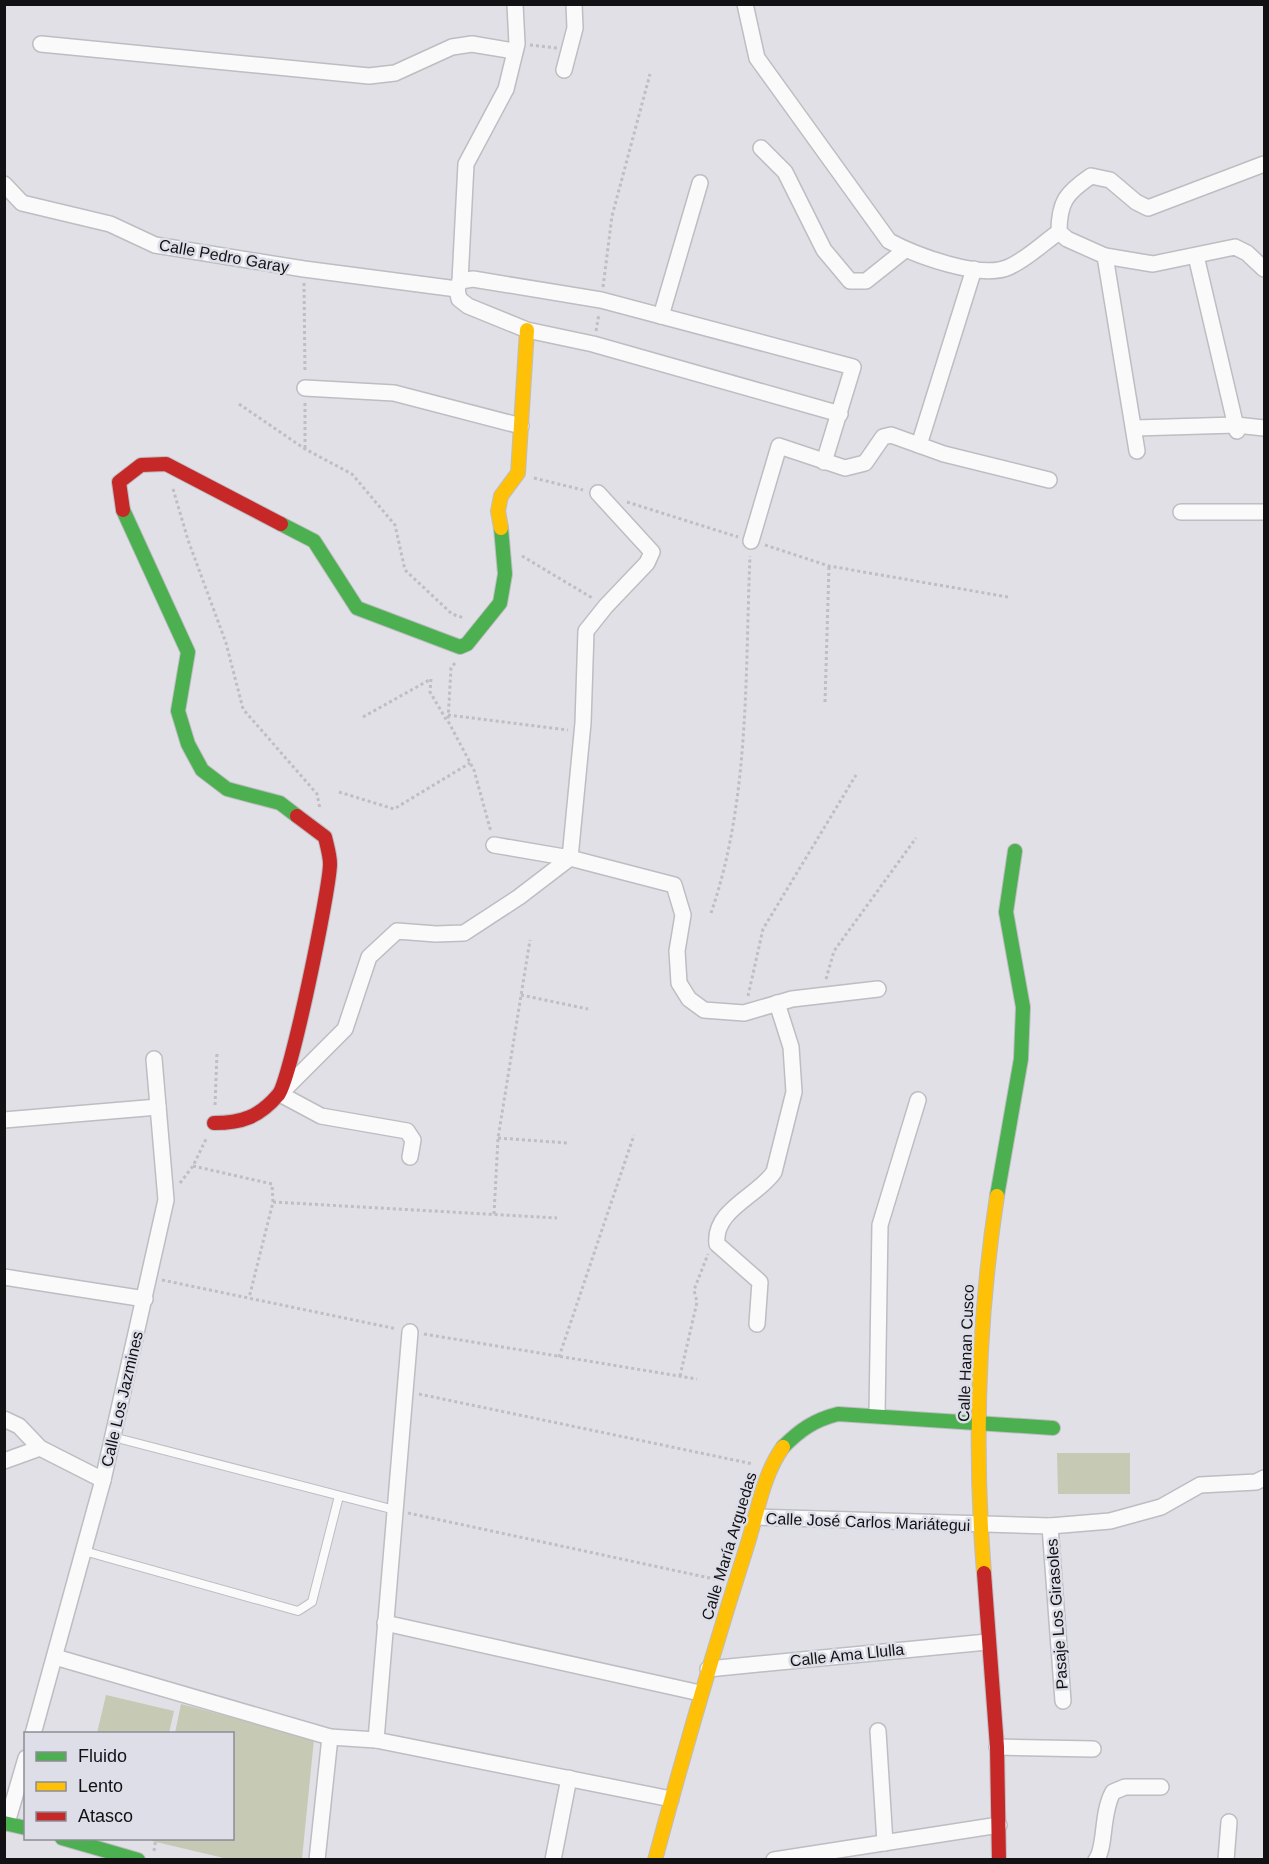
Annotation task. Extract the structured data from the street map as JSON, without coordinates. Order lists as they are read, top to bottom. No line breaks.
{"streets":{"street":["Calle Pedro Garay","Calle Hanan Cusco","Calle Los Jazmines","Calle José Carlos Mariátegui","Calle María Arguedas","Pasaje Los Girasoles","Calle Ama Llulla"]},"crossings":[["Calle Hanan Cusco","Calle José Carlos Mariátegui"],["Calle Hanan Cusco","Calle María Arguedas"],["Calle Hanan Cusco","Calle Ama Llulla"],["Calle José Carlos Mariátegui","Calle María Arguedas"],["Calle José Carlos Mariátegui","Pasaje Los Girasoles"],["Calle María Arguedas","Calle Ama Llulla"]],"legend":["Fluido","Lento","Atasco"]}
